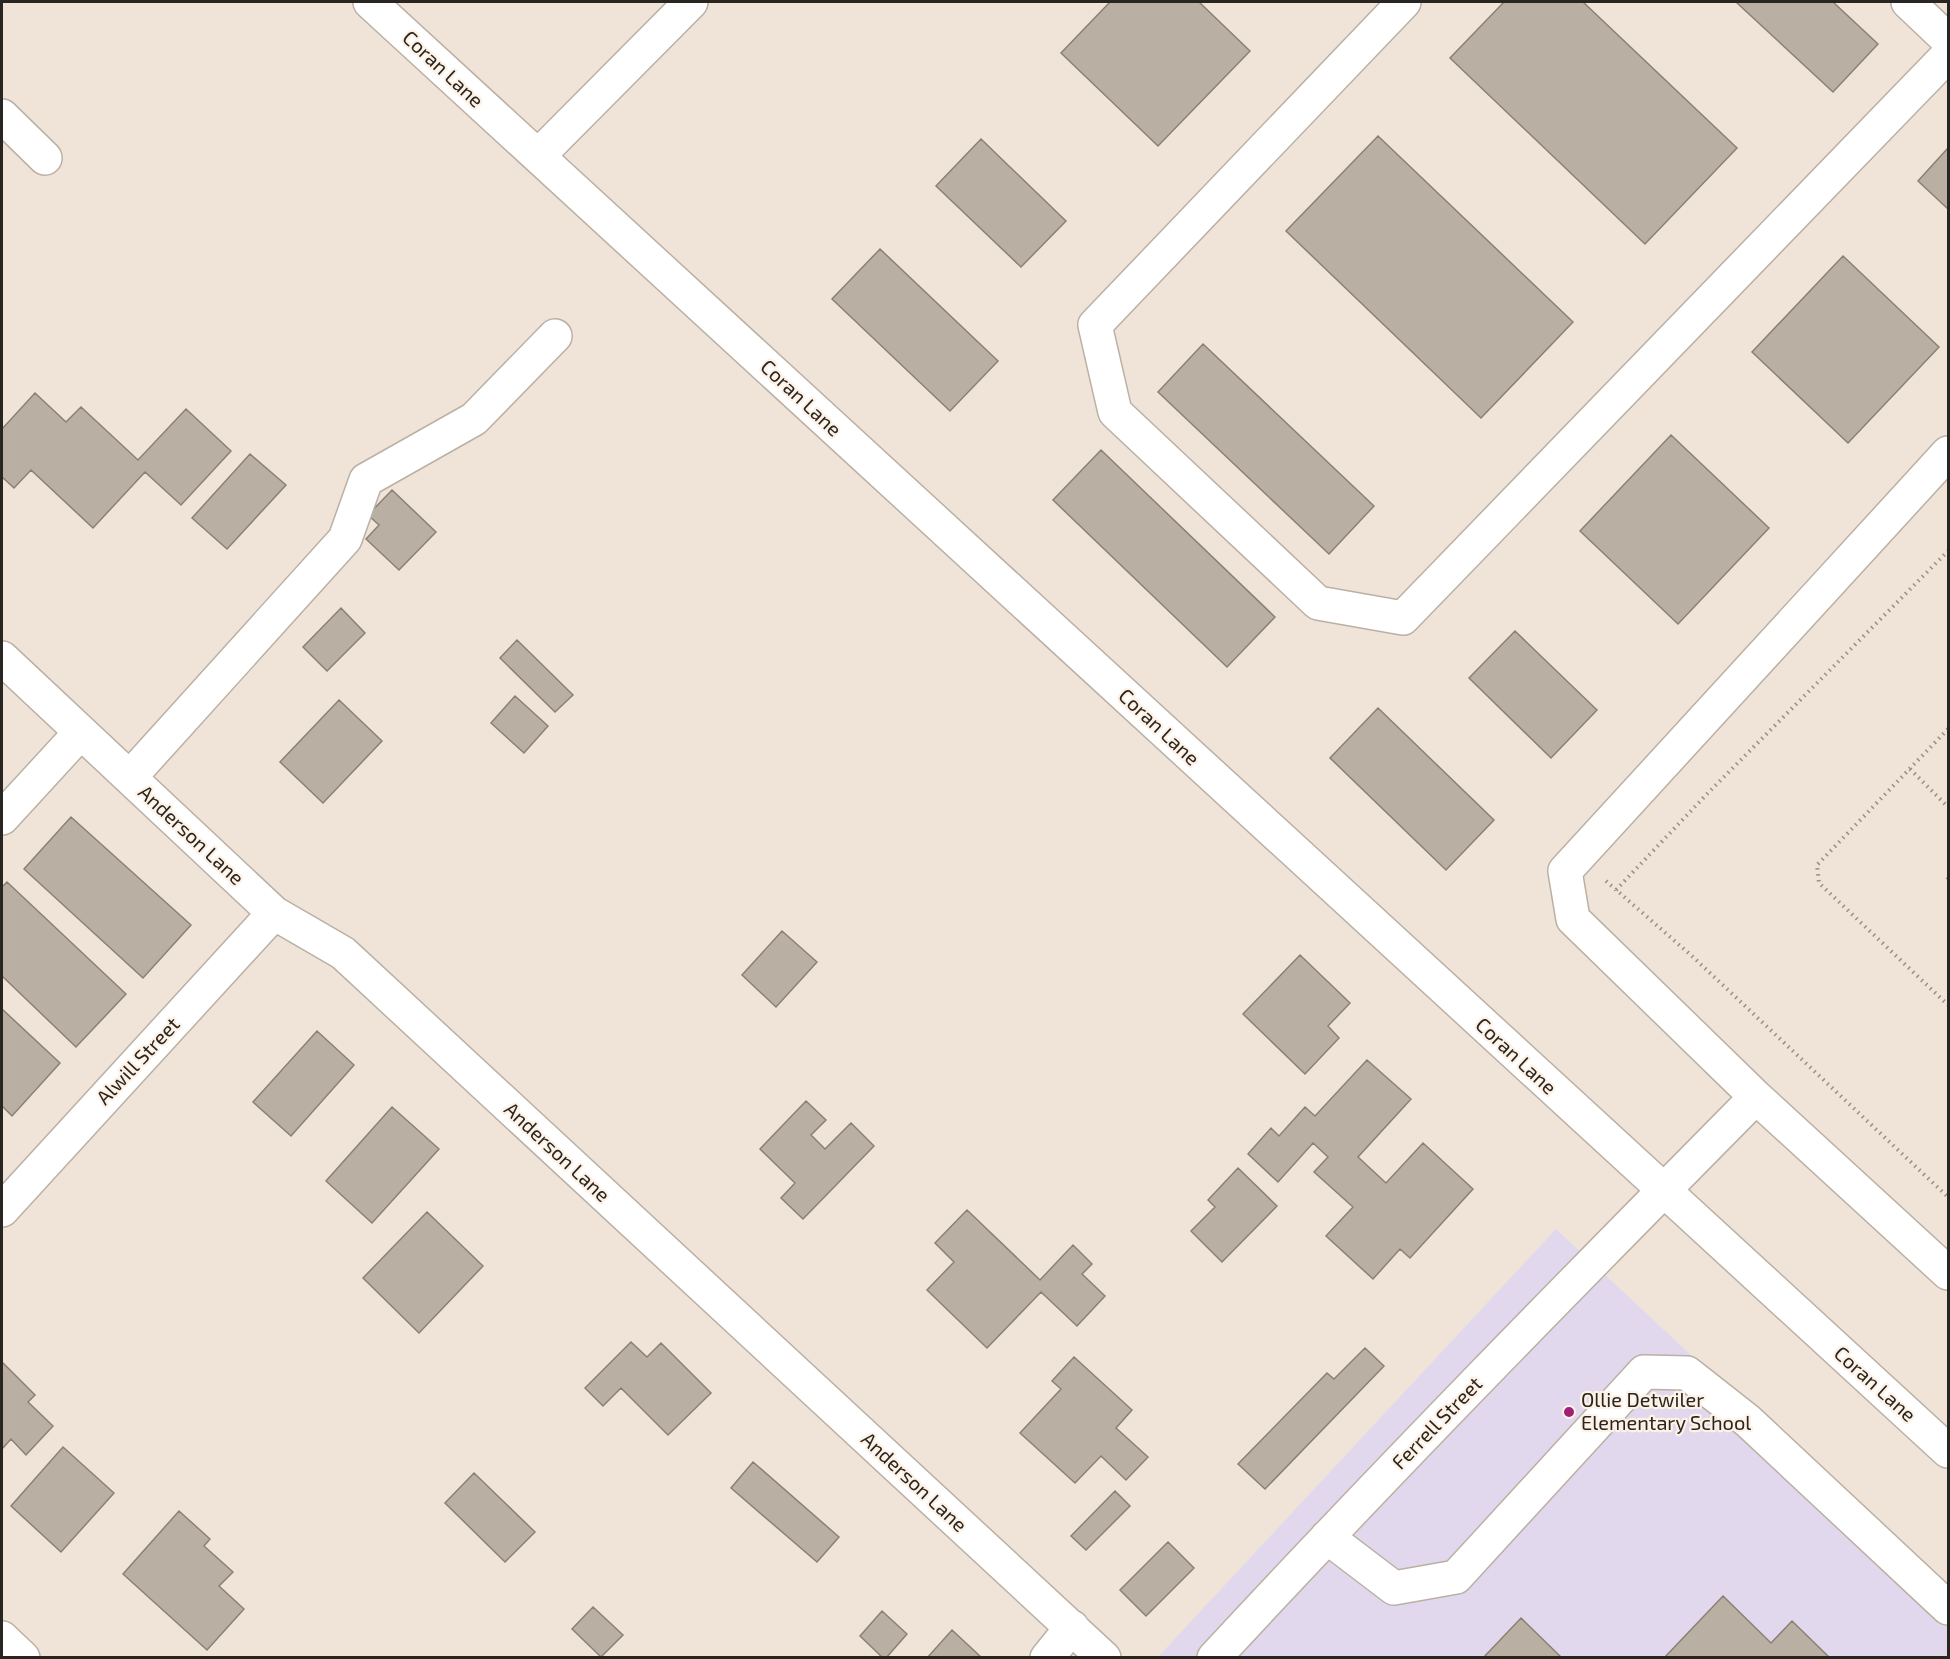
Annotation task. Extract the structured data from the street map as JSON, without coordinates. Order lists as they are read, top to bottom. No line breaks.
{"streets":{"street":["Coran Lane","Anderson Lane","Alwill Street","Ferrell Street"]},"crossings":[["Coran Lane","Ferrell Street"],["Anderson Lane","Alwill Street"]],"places":["Ollie Detwiler Elementary School"]}
